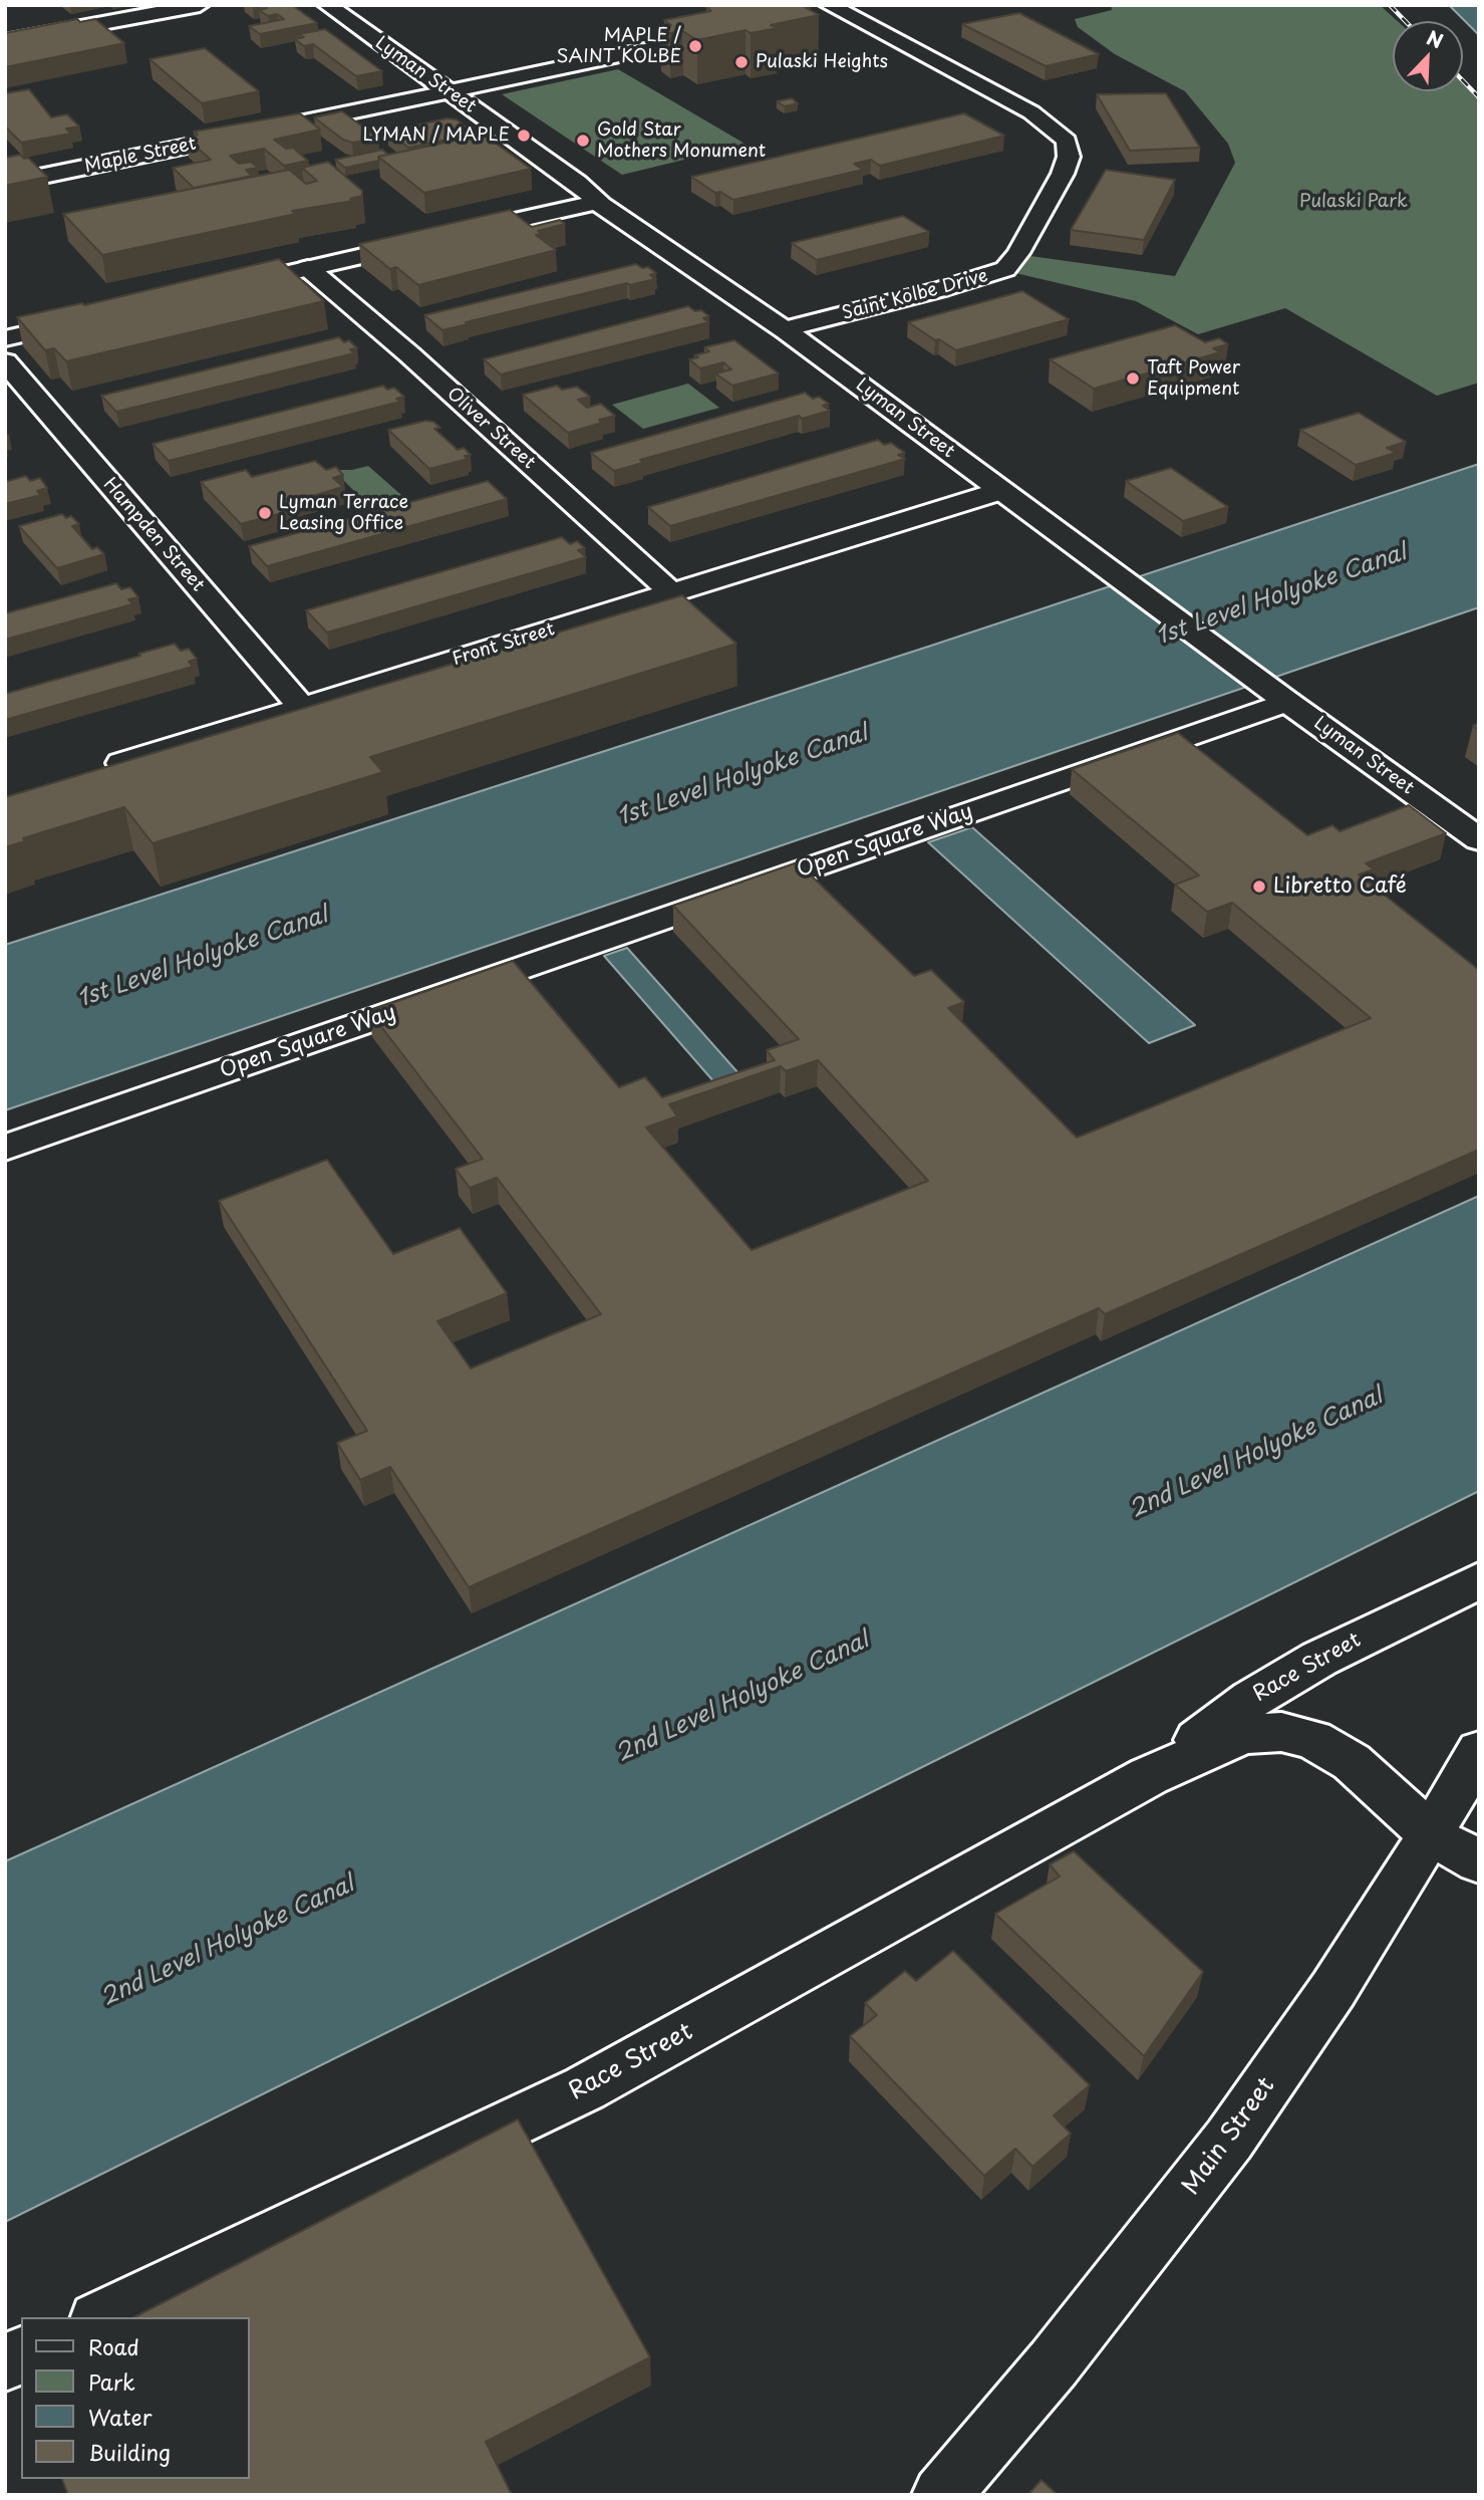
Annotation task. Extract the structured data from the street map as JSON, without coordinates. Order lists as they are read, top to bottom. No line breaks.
{"streets":{"street":["Lyman Street","Maple Street","Saint Kolbe Drive","Oliver Street","Hampden Street","Front Street","Open Square Way","Race Street","Main Street"]},"crossings":[["Lyman Street","Maple Street"],["Lyman Street","Saint Kolbe Drive"],["Lyman Street","Front Street"],["Lyman Street","Open Square Way"],["Oliver Street","Front Street"],["Hampden Street","Front Street"],["Race Street","Main Street"]],"water":["1st Level Holyoke Canal","2nd Level Holyoke Canal"],"parks":["Pulaski Park"],"places":["MAPLE / SAINT KOLBE","Pulaski Heights","LYMAN / MAPLE","Gold Star Mothers Monument","Taft Power Equipment","Lyman Terrace Leasing Office","Libretto Café"],"legend":["Road","Park","Water","Building"],"north":"top right"}
